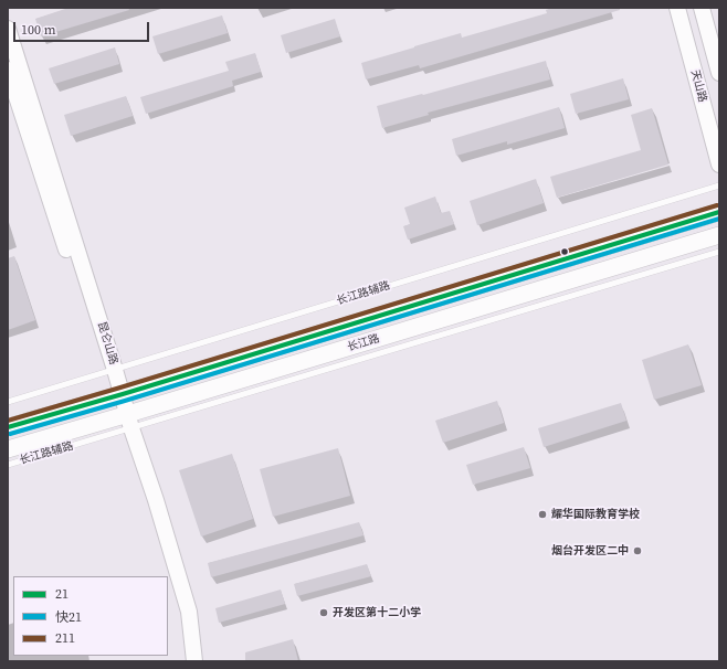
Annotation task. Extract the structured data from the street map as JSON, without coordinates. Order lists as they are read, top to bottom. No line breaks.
{"streets":{"main road":["长江路"],"street":["天山路","昆仑山路"],"lane":["长江路辅路"]},"crossings":[["长江路辅路","昆仑山路"],["长江路辅路","长江路"],["昆仑山路","长江路"]],"places":["耀华国际教育学校","烟台开发区二中","开发区第十二小学"],"lines":["transit line 211","transit line 21","transit line 快21"],"legend":["21","快21","211"],"scale_bar":"100 m"}
